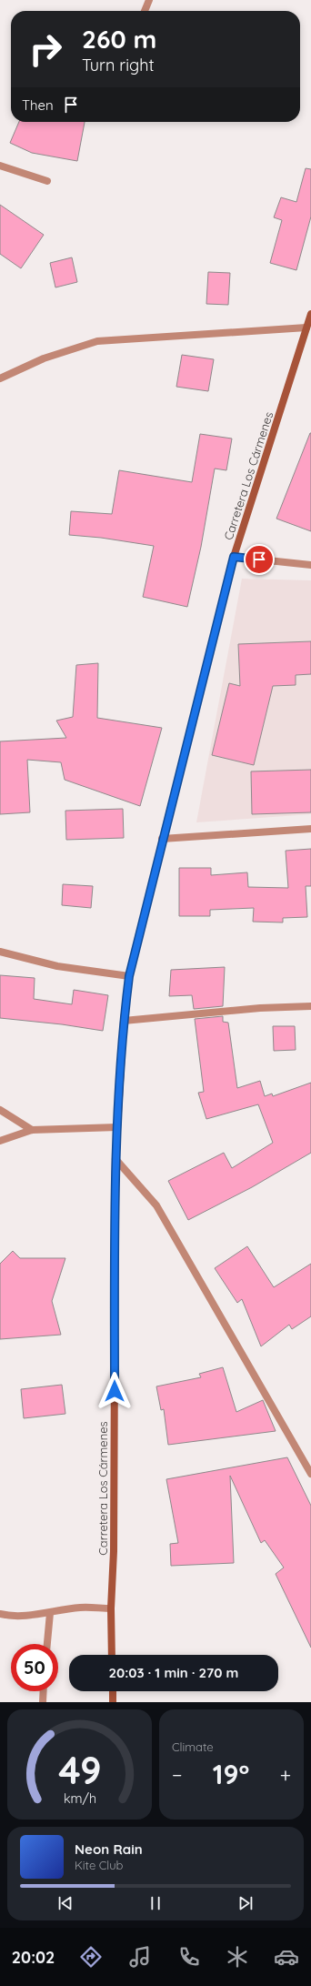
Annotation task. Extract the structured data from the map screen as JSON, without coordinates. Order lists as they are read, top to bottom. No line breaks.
{"streets":{"main road":["Carretera Los Cármenes"]},"page":{"turn":["260 m","Turn right"],"then":"Then","limit":"50","trip":"20:03 · 1 min · 270 m","tile":"Climate","heat":["−","19°","+"],"song":["Neon Rain","Kite Club"],"tabs":"20:02","gauge":["49","km/h"]}}
